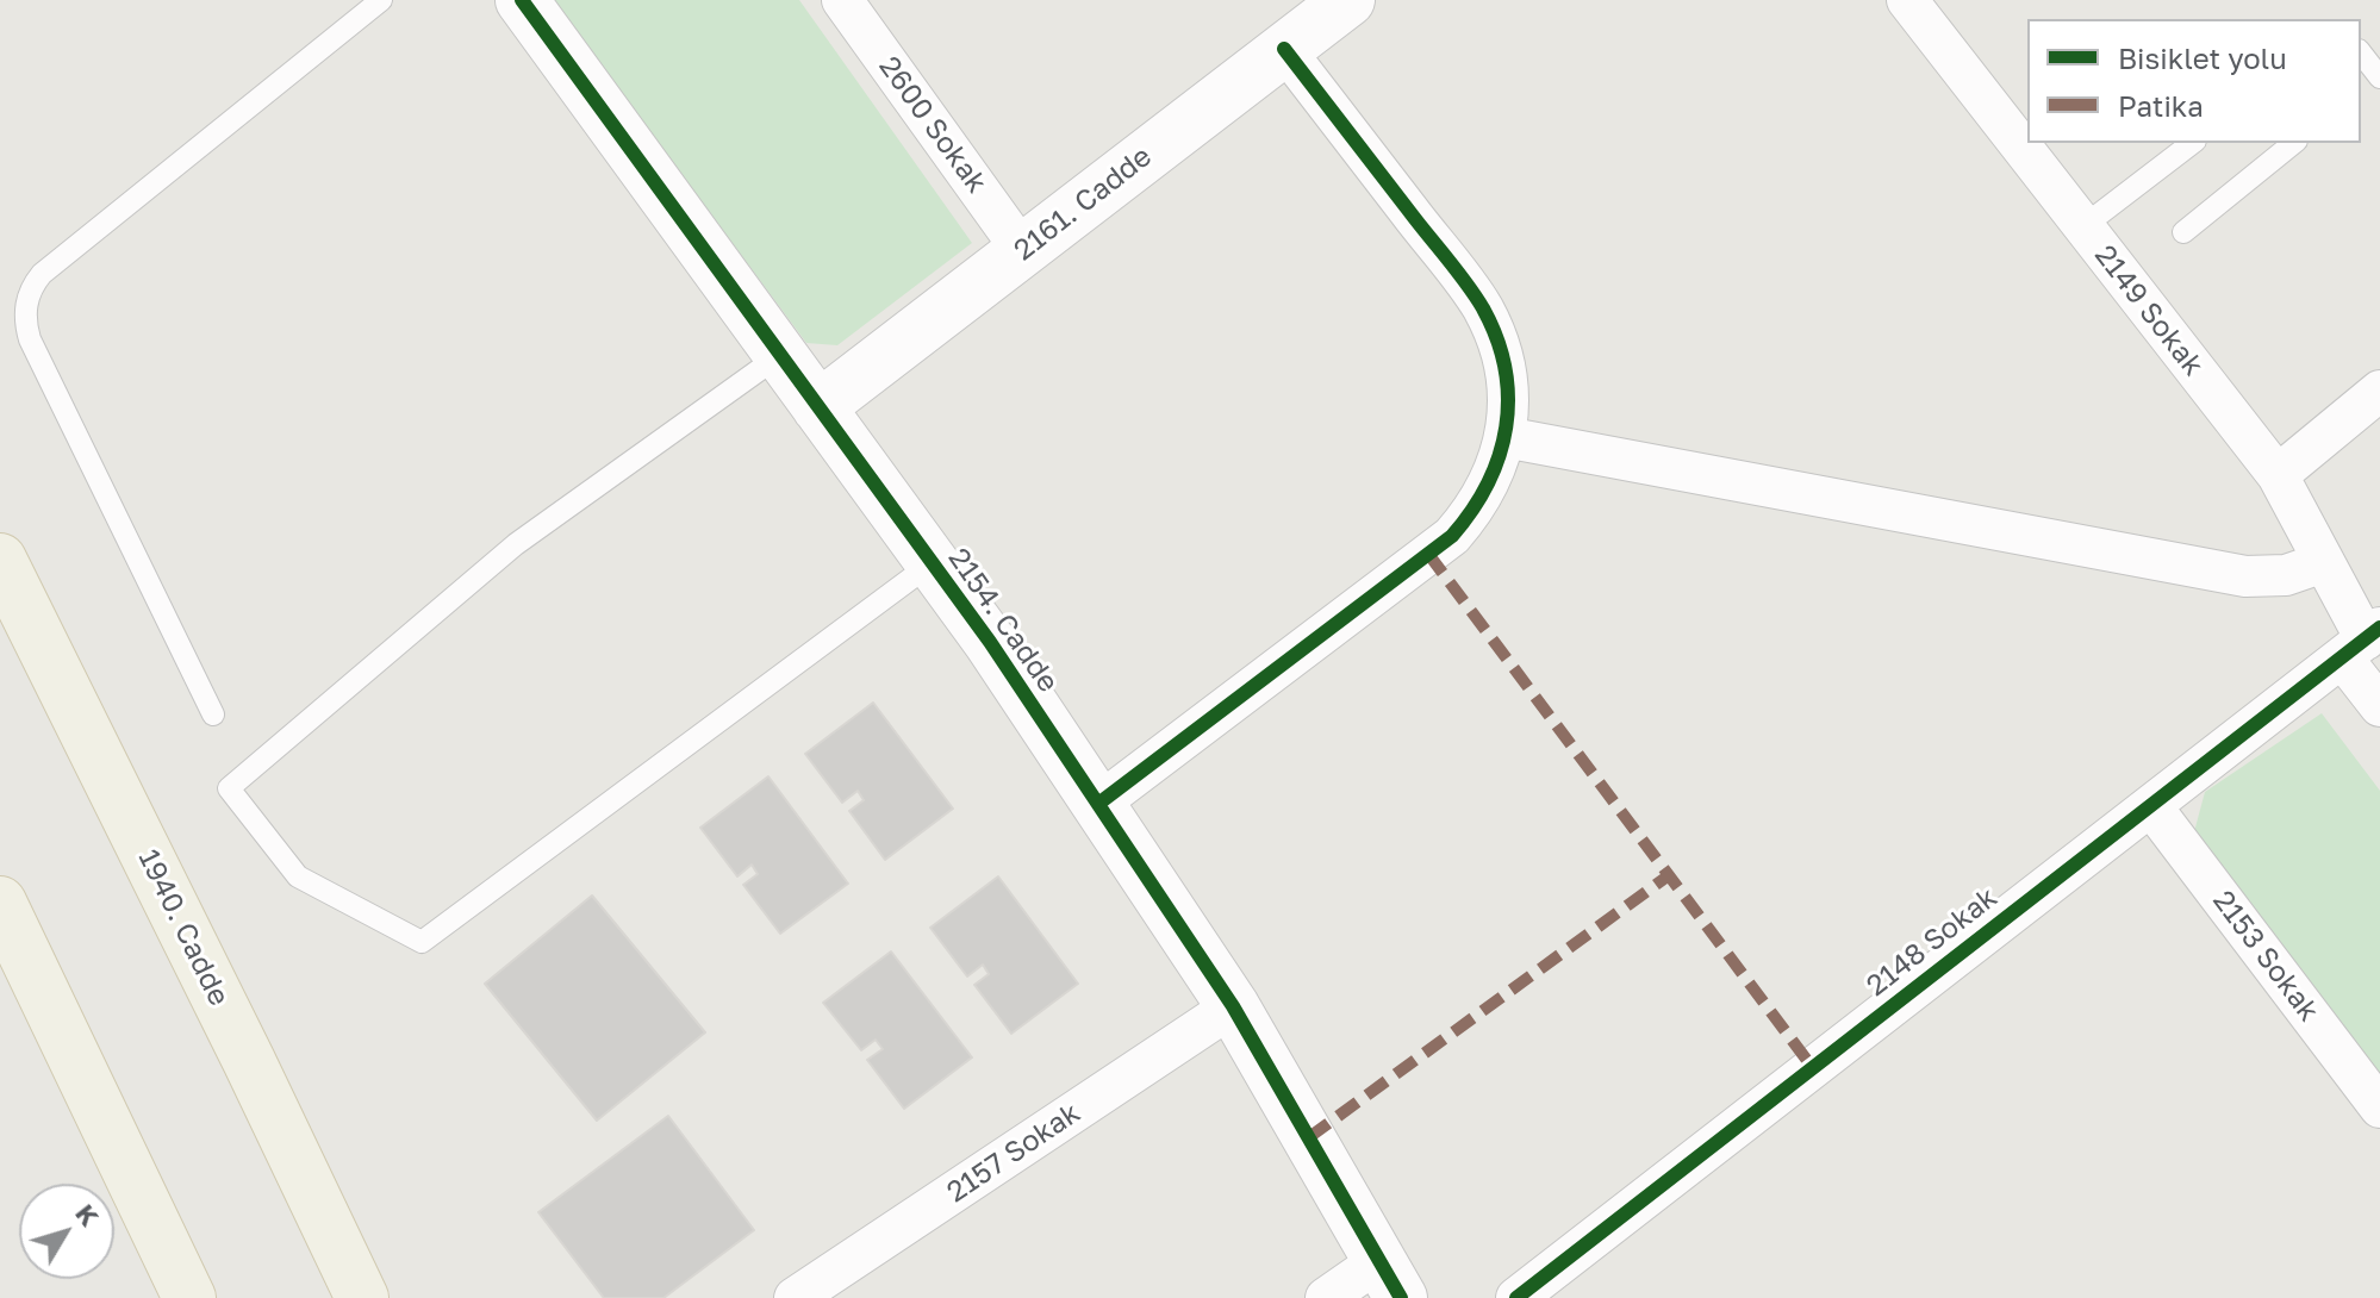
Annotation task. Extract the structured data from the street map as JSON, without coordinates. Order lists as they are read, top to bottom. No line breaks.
{"streets":{"main road":["1940. Cadde"],"street":["2600 Sokak","2161. Cadde","2149 Sokak","2154. Cadde","2148 Sokak","2153 Sokak","2157 Sokak"]},"crossings":[["2600 Sokak","2161. Cadde"],["2161. Cadde","2154. Cadde"],["2149 Sokak","2148 Sokak"],["2154. Cadde","2157 Sokak"],["2148 Sokak","2153 Sokak"]],"legend":["Bisiklet yolu","Patika"],"north":"top right"}
